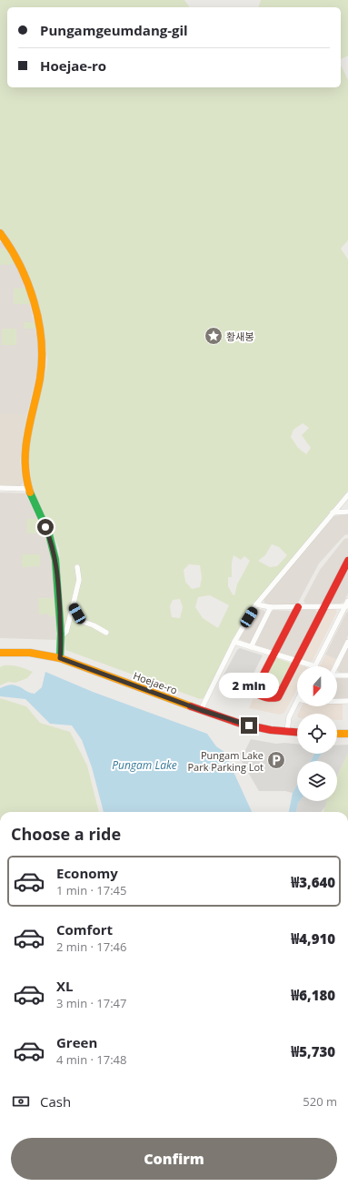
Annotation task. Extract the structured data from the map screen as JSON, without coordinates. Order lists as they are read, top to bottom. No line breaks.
{"streets":{"street":["Hoejae-ro"]},"water":["Pungam Lake"],"places":{"place":["황새봉"],"parking":["Pungam Lake Park Parking Lot"]},"north":"bottom","page":{"banner":["Pungamgeumdang-gil","Hoejae-ro"],"bubble":"2 min","heading":"Choose a ride","list":[{"name":"Economy","note":"1 min · 17:45","value":"₩3,640"},{"name":"Comfort","note":"2 min · 17:46","value":"₩4,910"},{"name":"XL","note":"3 min · 17:47","value":"₩6,180"},{"name":"Green","note":"4 min · 17:48","value":"₩5,730"}],"pay":["Cash","520 m"],"buttons":"Confirm"}}
